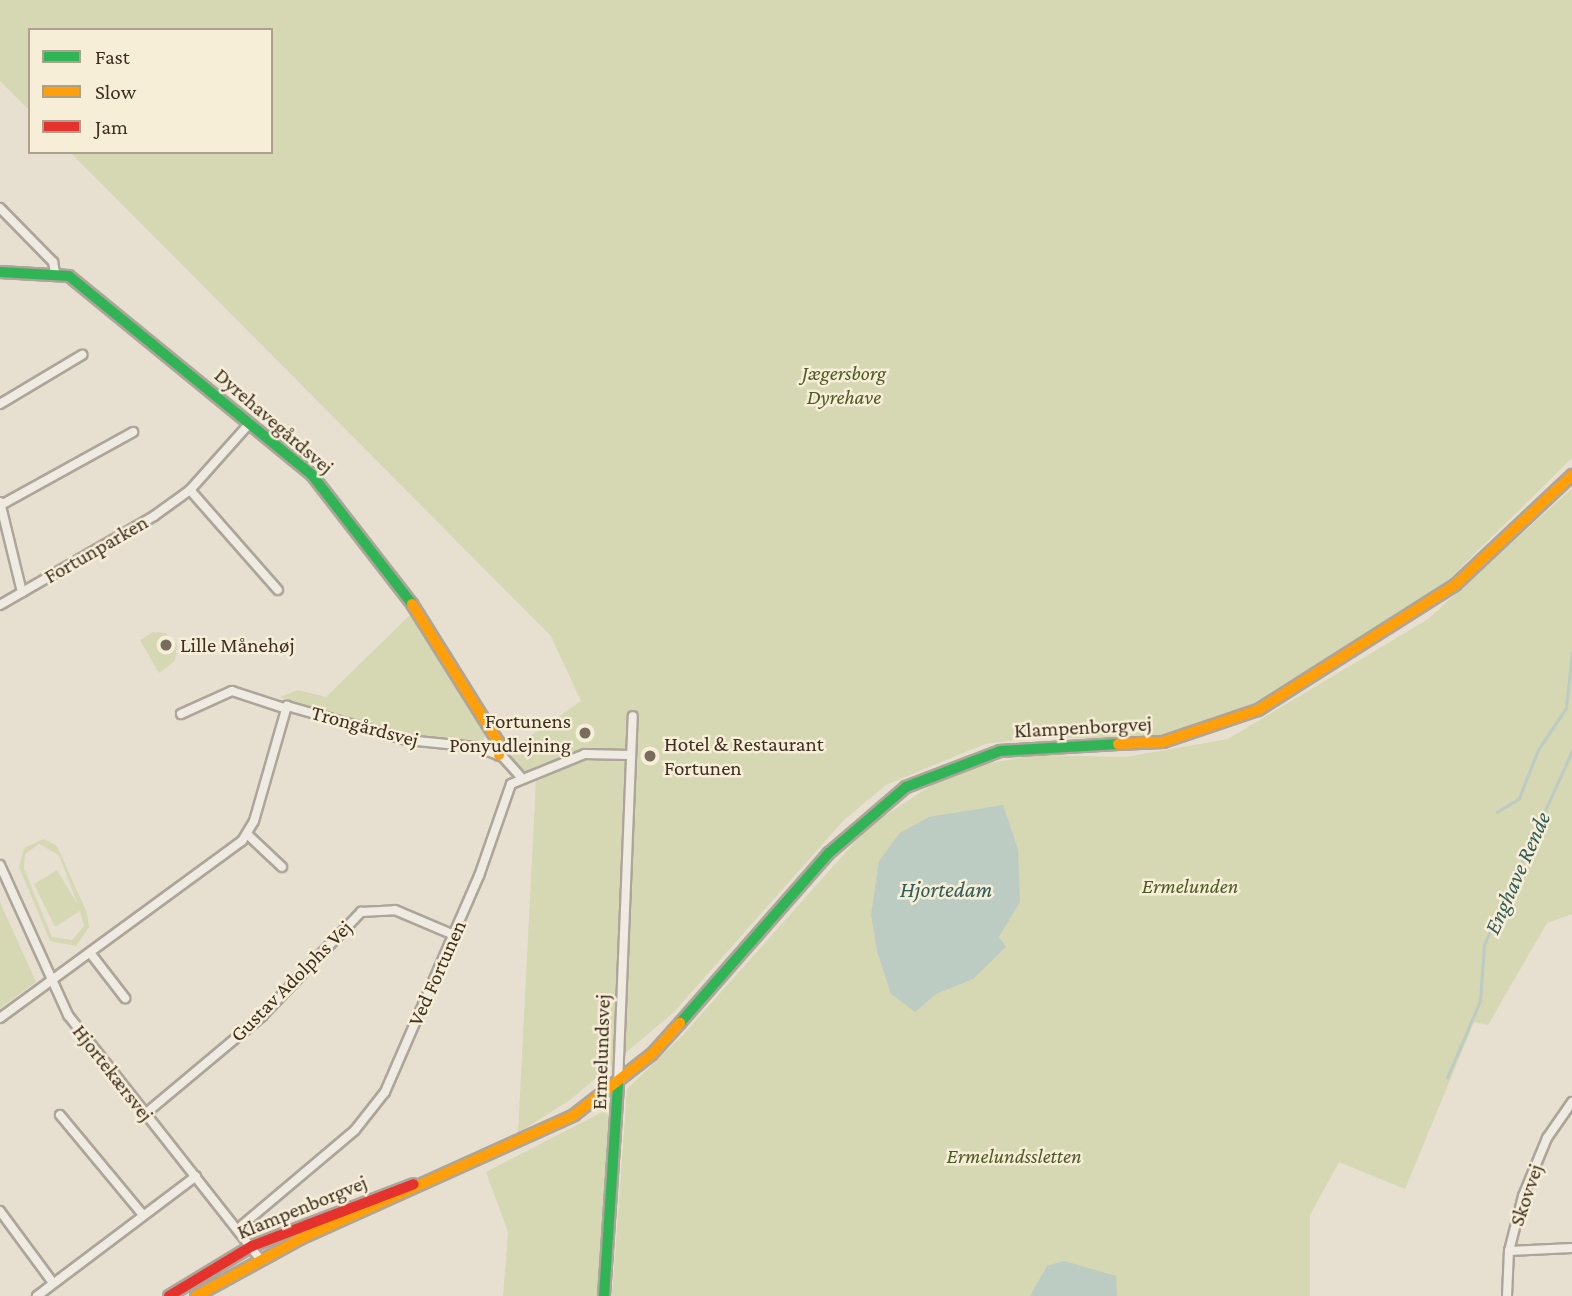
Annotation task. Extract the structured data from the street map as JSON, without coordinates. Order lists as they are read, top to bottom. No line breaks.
{"streets":{"street":["Dyrehavegårdsvej","Fortunparken","Trongårdsvej","Klampenborgvej","Ved Fortunen","Gustav Adolphs Vej","Ermelundsvej","Hjortekærsvej","Skovvej"]},"crossings":[["Dyrehavegårdsvej","Fortunparken"],["Dyrehavegårdsvej","Trongårdsvej"],["Klampenborgvej","Ermelundsvej"],["Klampenborgvej","Hjortekærsvej"],["Ved Fortunen","Gustav Adolphs Vej"],["Ved Fortunen","Hjortekærsvej"],["Gustav Adolphs Vej","Hjortekærsvej"]],"water":["Enghave Rende","Hjortedam"],"parks":["Jægersborg Dyrehave","Ermelunden","Ermelundssletten"],"places":["Lille Månehøj","Fortunens Ponyudlejning","Hotel & Restaurant Fortunen"],"legend":["Fast","Slow","Jam"]}
